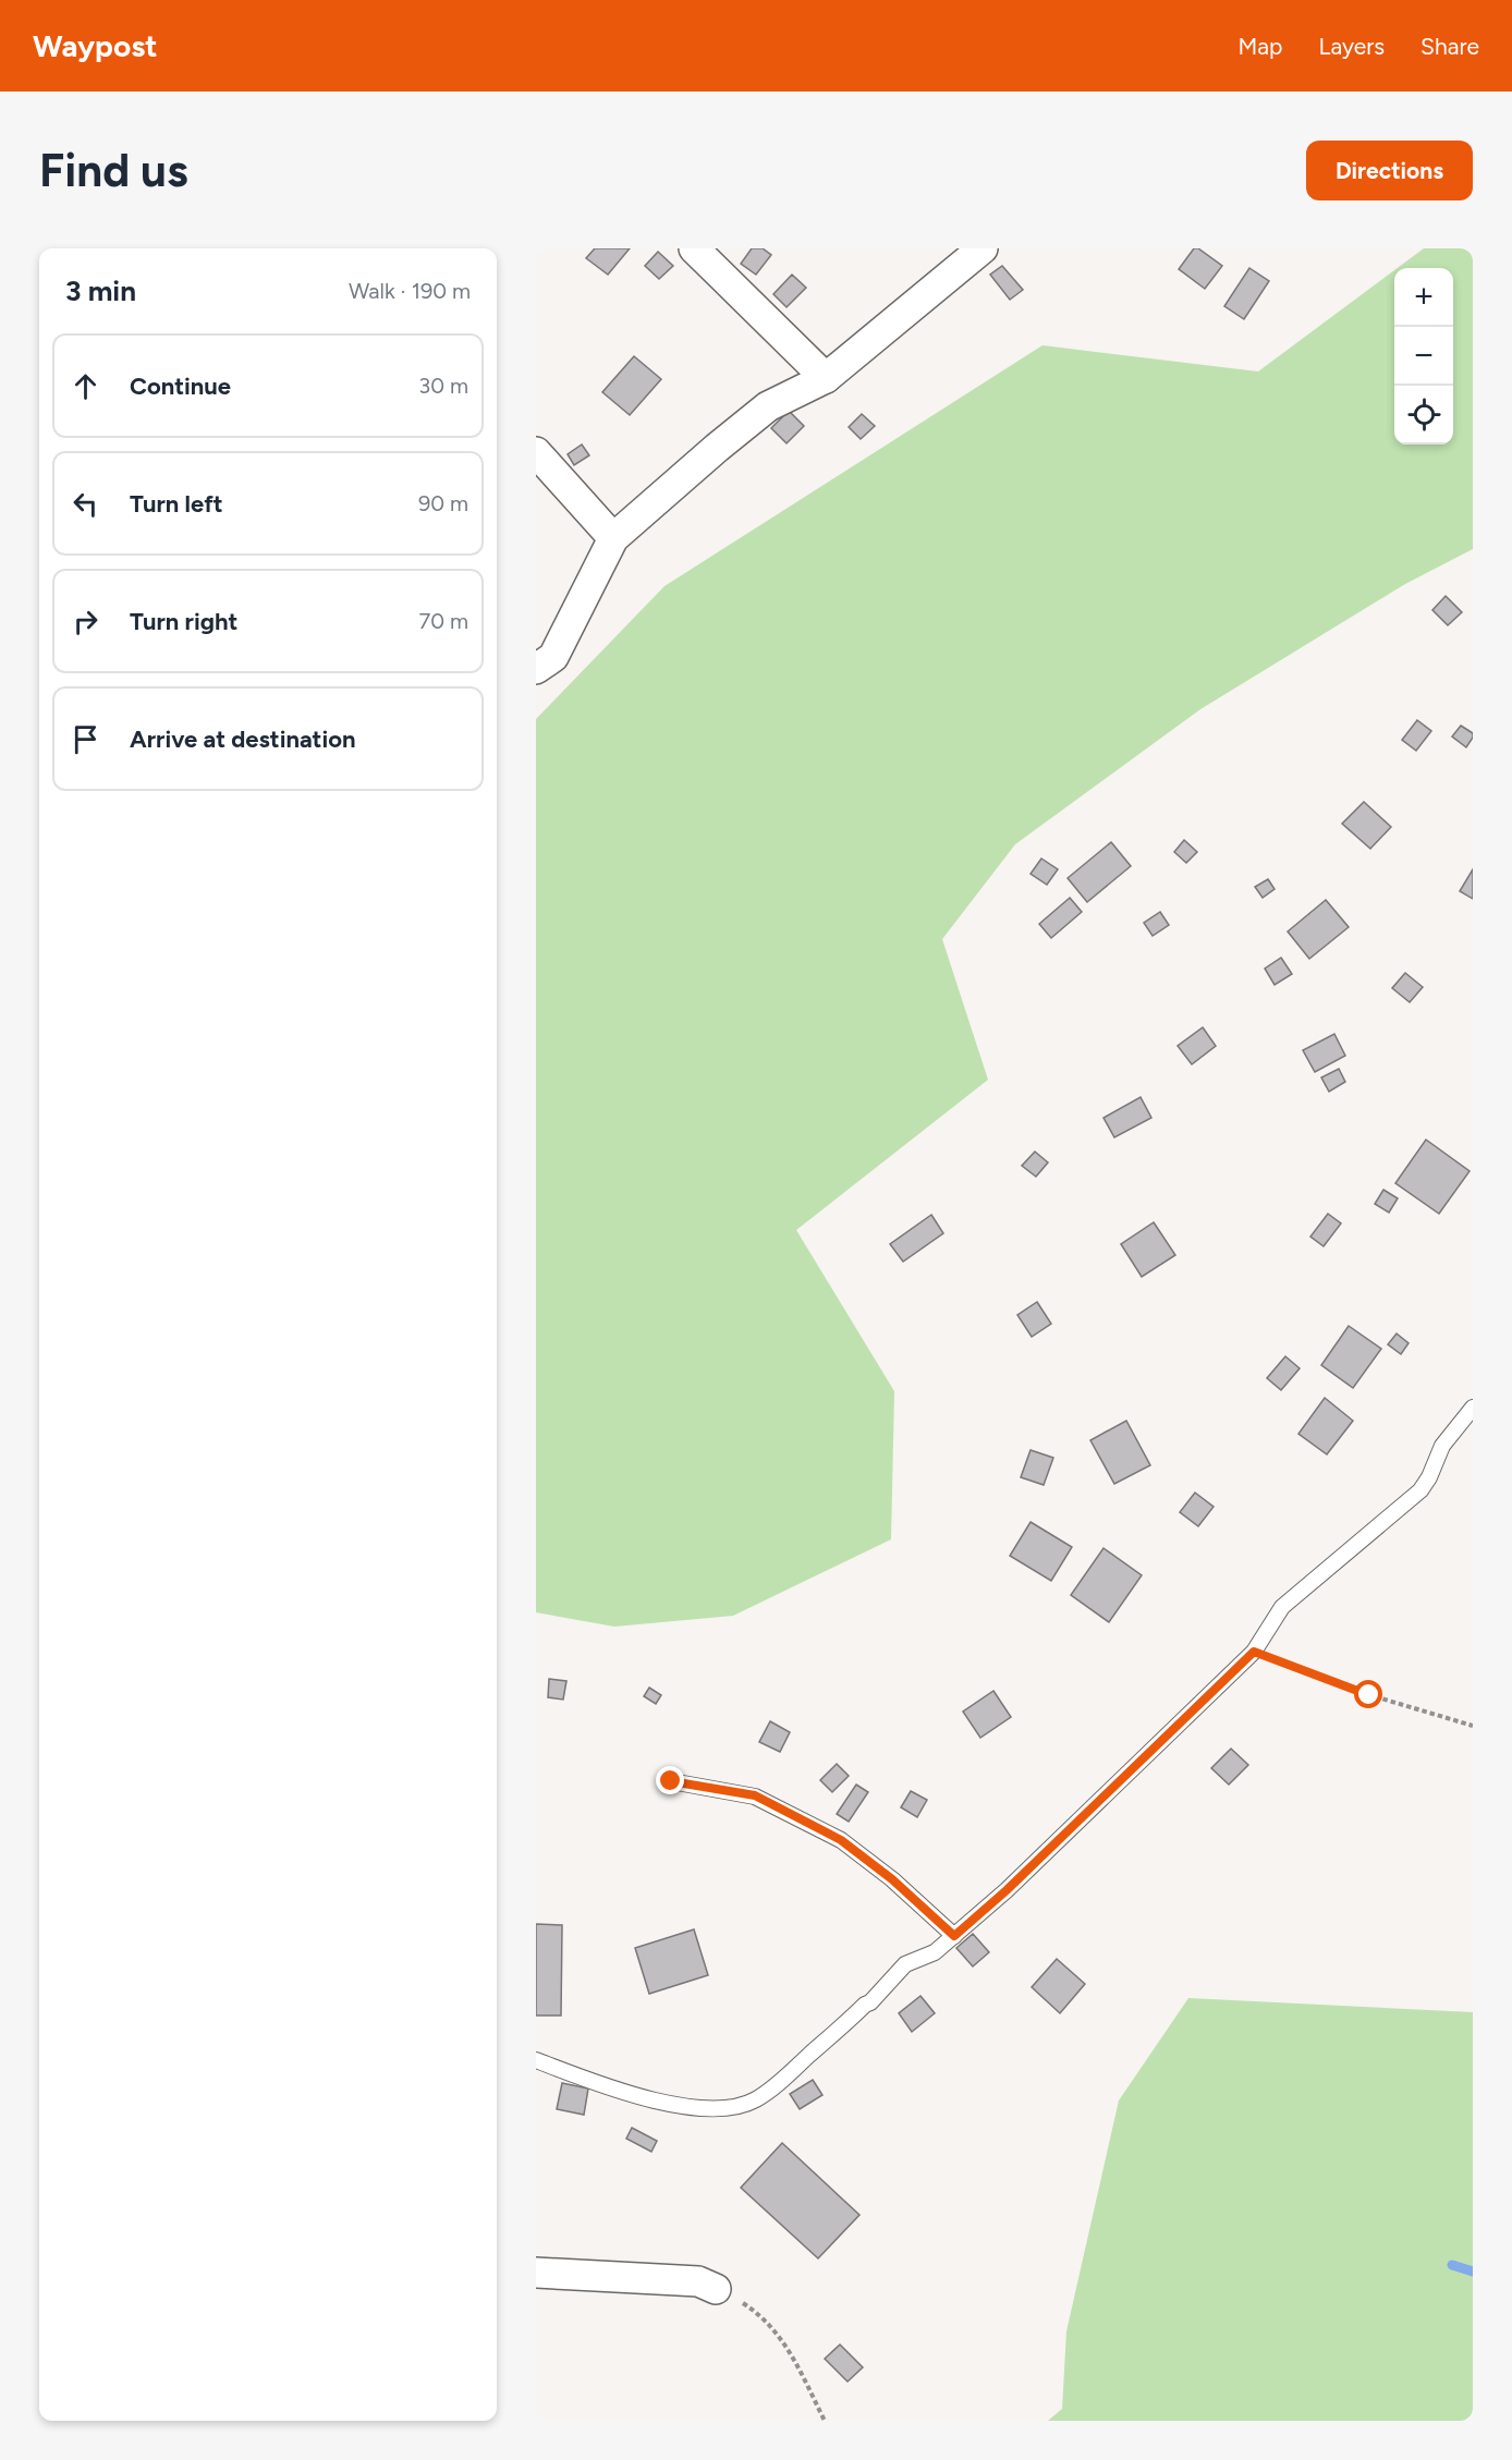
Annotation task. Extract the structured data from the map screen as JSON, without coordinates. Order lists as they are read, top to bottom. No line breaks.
{"page":{"header":"Waypost","nav":["Map","Layers","Share"],"buttons":"Directions","title":"Find us","heading":["3 min","Walk · 190 m"],"map_buttons":["+","−"],"list":[["Continue","30 m"],["Turn left","90 m"],["Turn right","70 m"],"Arrive at destination"]}}
